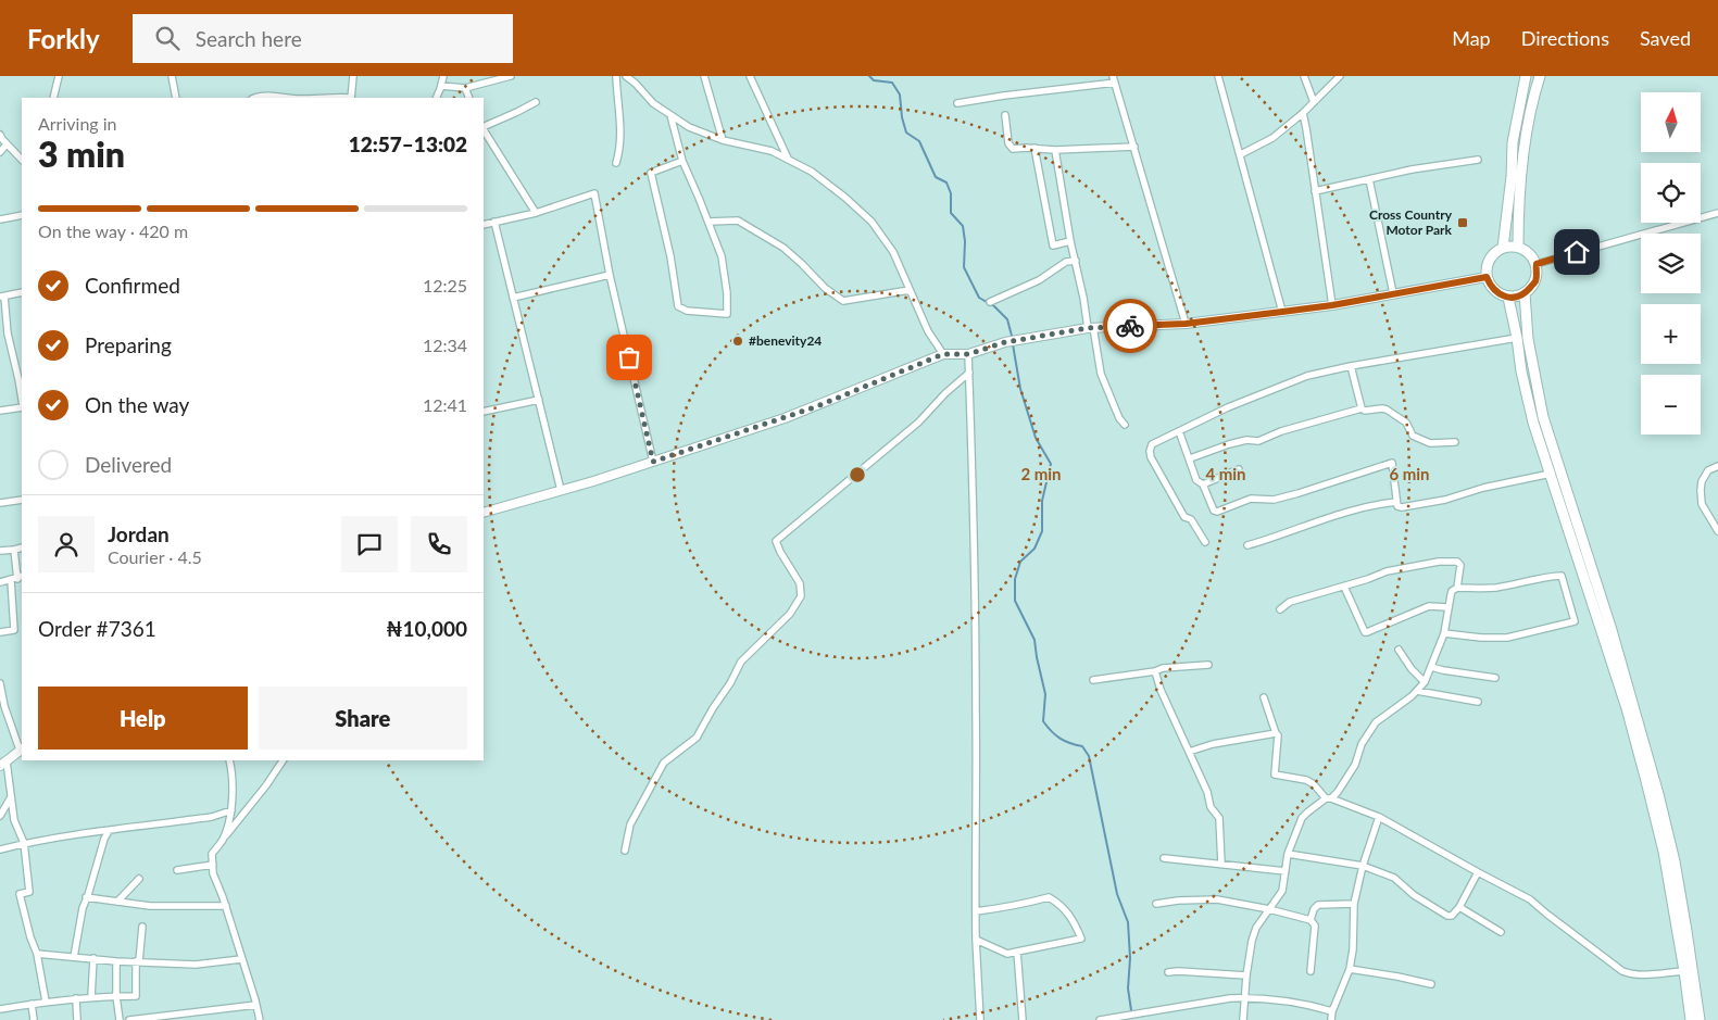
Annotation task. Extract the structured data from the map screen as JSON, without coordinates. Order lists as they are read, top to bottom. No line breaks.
{"places":{"transit":["Cross Country Motor Park"],"other":["#benevity24"]},"north":"top","page":{"header":"Forkly","search":"Search here","nav":["Map","Directions","Saved"],"map_buttons":["+","−"],"heading":["3 min","Arriving in","12:57–13:02"],"panel":["Jordan","Courier · 4.5","Order #7361","₦10,000"],"bar":"On the way · 420 m","list":[["Confirmed","12:25"],["Preparing","12:34"],["On the way","12:41"],"Delivered"],"buttons":["Help","Share"]},"rings":["2 min","4 min","6 min"]}
